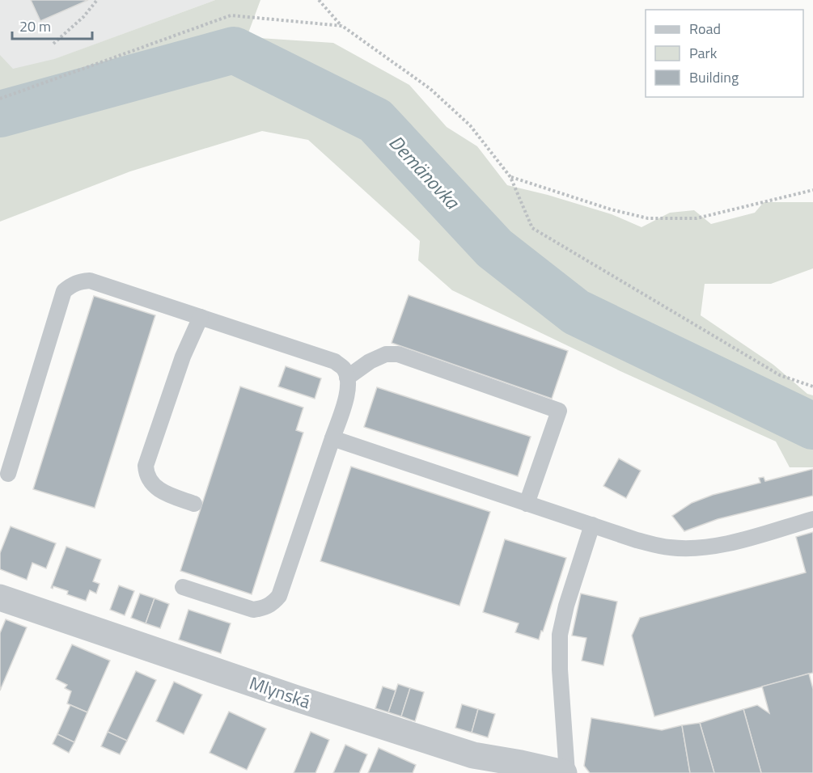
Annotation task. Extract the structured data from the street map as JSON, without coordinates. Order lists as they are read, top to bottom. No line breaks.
{"streets":{"street":["Mlynská"]},"water":["Demänovka"],"legend":["Road","Park","Building"],"scale_bar":"20 m"}
